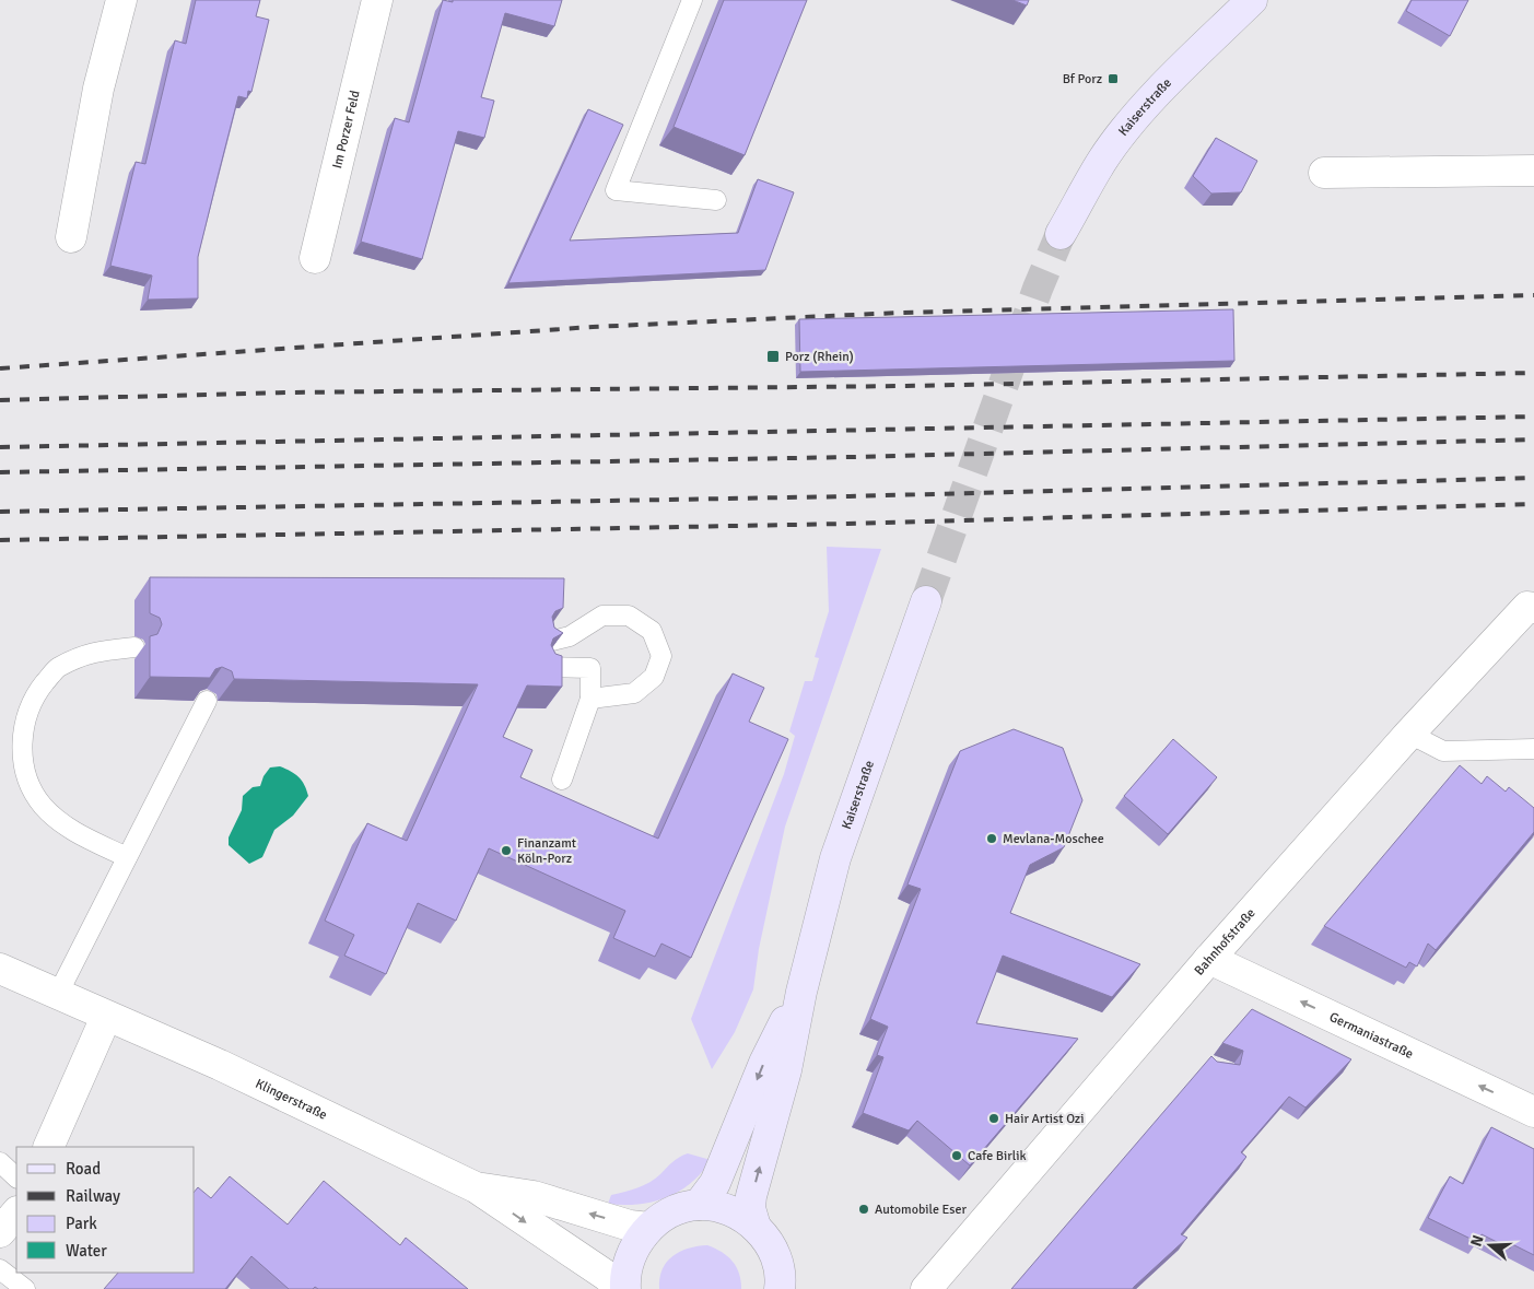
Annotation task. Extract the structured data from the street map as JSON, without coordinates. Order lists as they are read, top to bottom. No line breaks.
{"streets":{"main road":["Kaiserstraße"],"street":["Im Porzer Feld","Bahnhofstraße","Germaniastraße","Klingerstraße"]},"crossings":[["Bahnhofstraße","Germaniastraße"]],"one_way":["Germaniastraße"],"places":{"transit":["Bf Porz","Porz (Rhein)"],"other":["Mevlana-Moschee","Finanzamt Köln-Porz","Hair Artist Ozi","Cafe Birlik","Automobile Eser"]},"legend":["Road","Railway","Park","Water"],"north":"left"}
